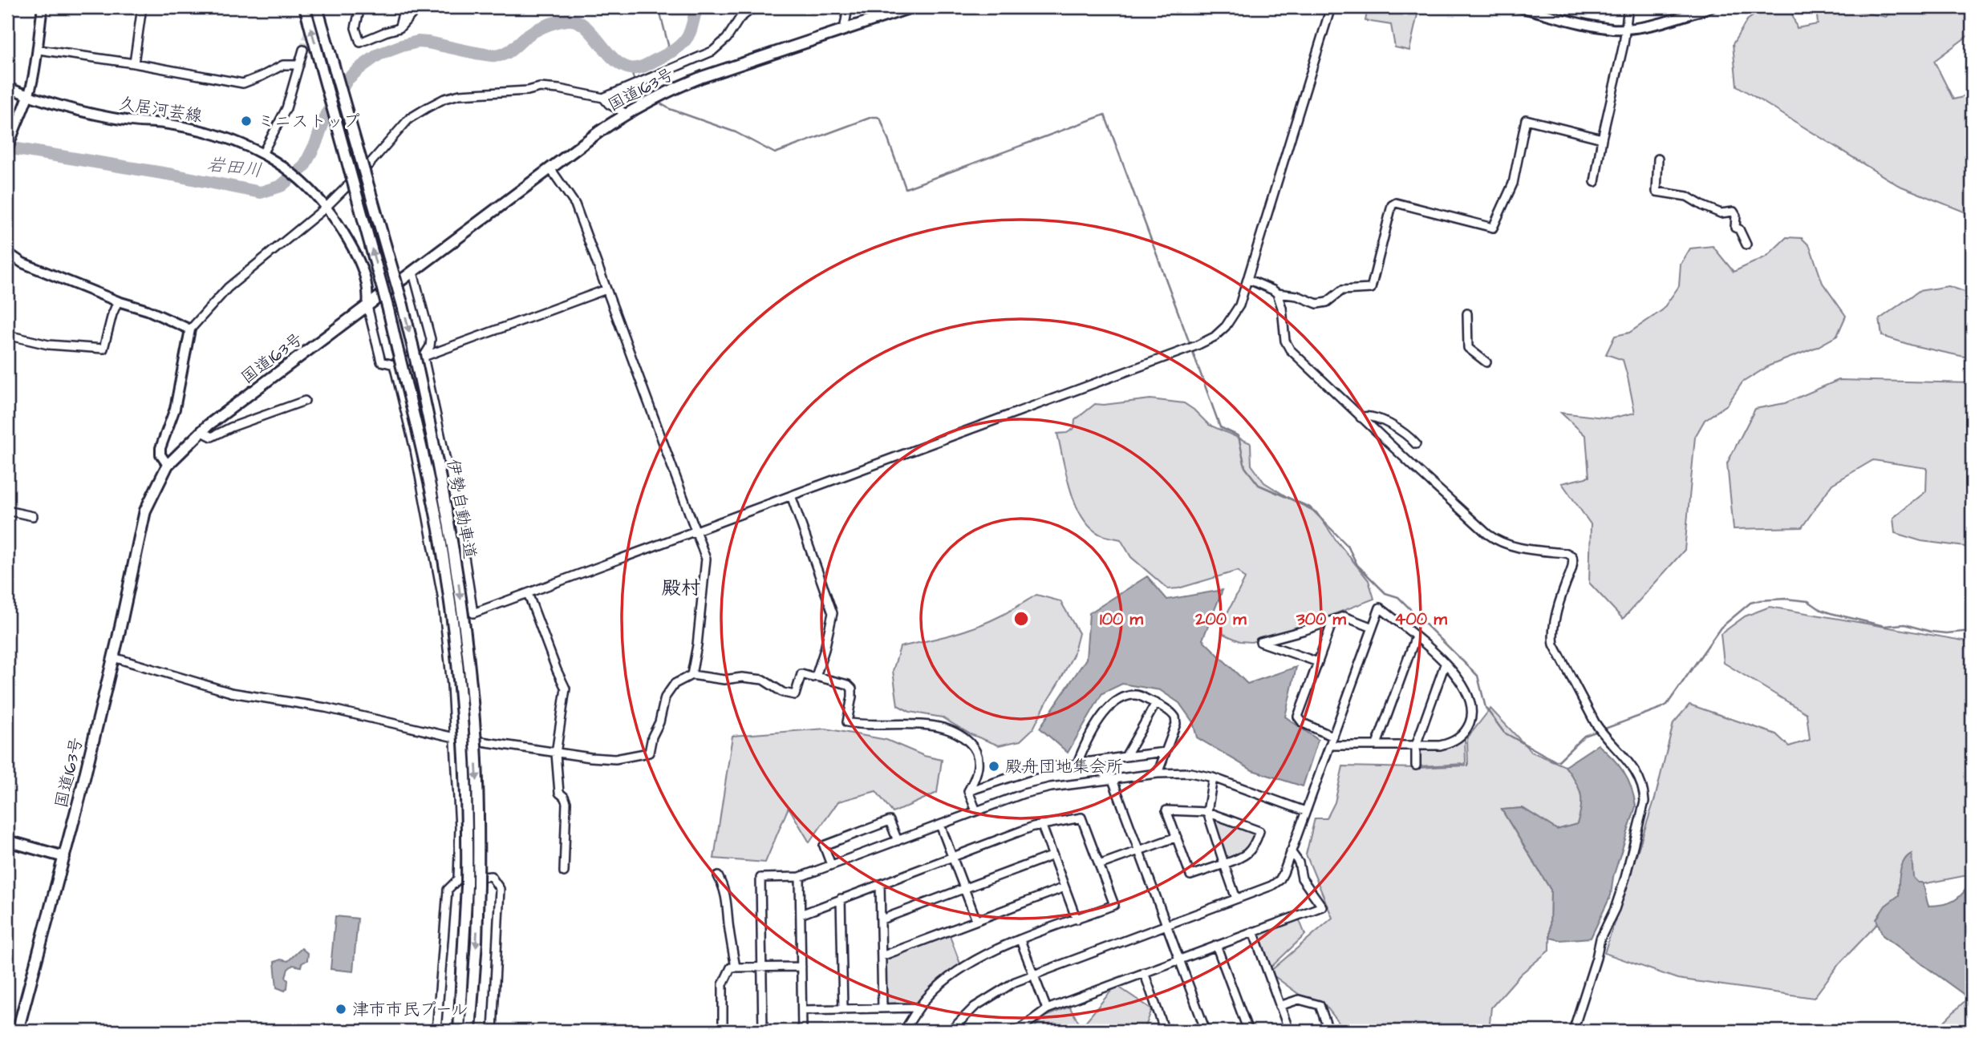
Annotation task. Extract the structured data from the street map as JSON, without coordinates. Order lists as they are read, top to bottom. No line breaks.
{"streets":{"highway":["国道163号","伊勢自動車道"],"main road":["久居河芸線"]},"crossings":[["国道163号","久居河芸線"]],"districts":["殿村"],"water":["岩田川"],"places":["ミニストップ","殿舟団地集会所","津市市民プール"],"rings":["100 m","200 m","300 m","400 m"]}
